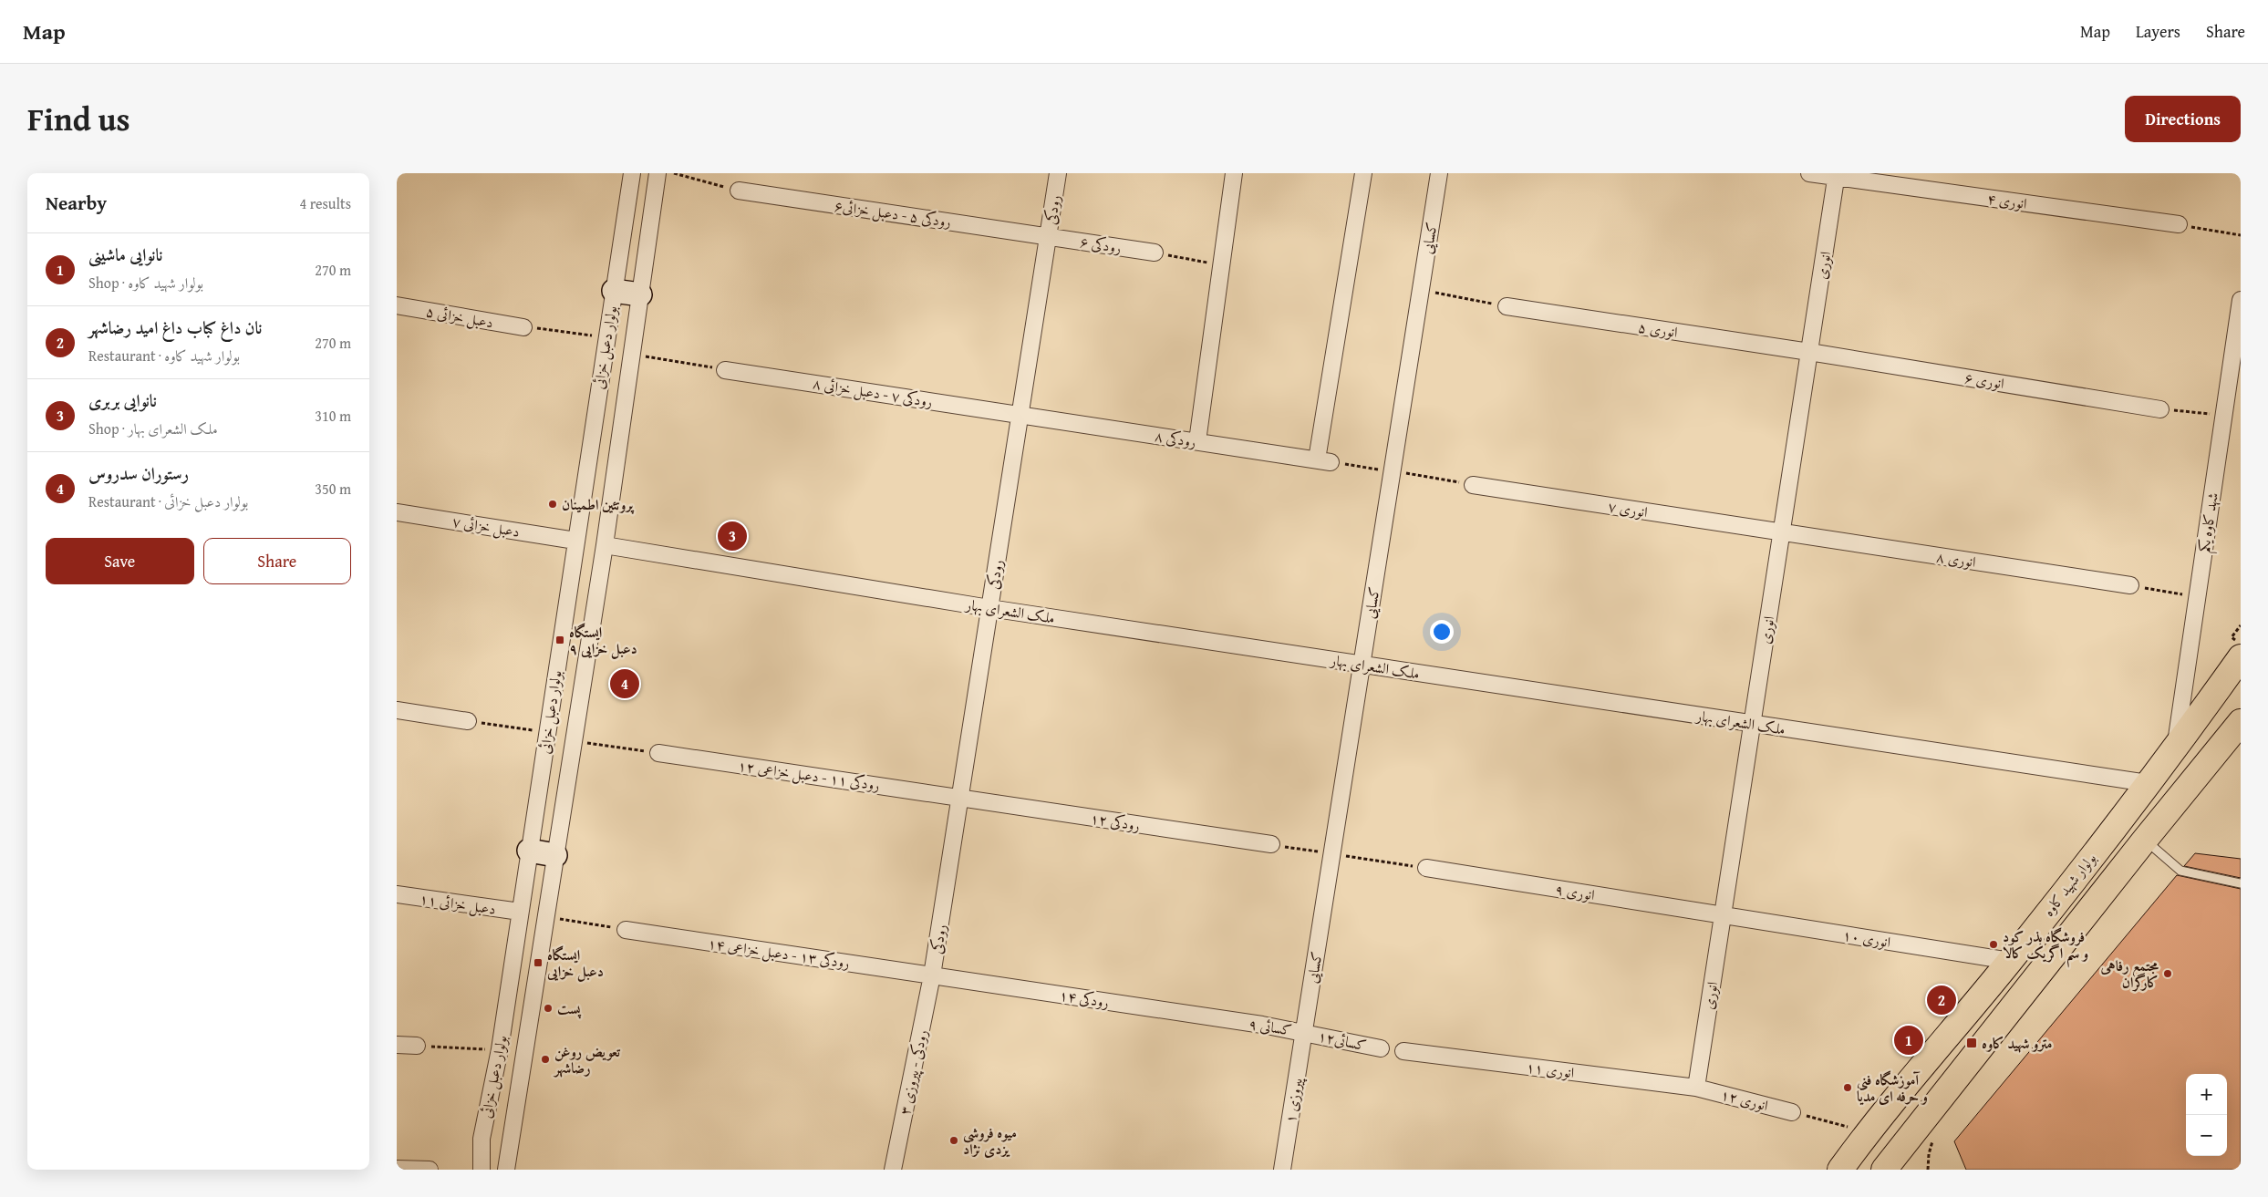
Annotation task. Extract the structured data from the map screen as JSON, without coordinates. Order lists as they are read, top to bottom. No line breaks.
{"streets":{"main road":["بولوار شهید کاوه"],"street":["انوری ۴","رودکی","رودکی ۵ - دعبل خزائی۶","کسایی","رودکی ۶","انوری","دعبل خزائی ۵","انوری ۵","بولوار دعبل خزائی","انوری ۶","رودکی ۷ - دعبل خزائی ۸","رودکی ۸","انوری ۷","شهد کاوه یکم","دعبل خزائی ۷","انوری ۸","ملک الشعرای بهار","رودکی ۱۱ - دعبل خزاعی ۱۲","رودکی ۱۲","انوری ۹","دعبل خزائی ۱۱","انوری ۱۰","رودکی ۱۳ - دعبل خزاعی ۱۴","رودکی ۱۴","کسائی ۹","کسائی۱۲","انوری ۱۱","رودکی - پیروزی ۳","انوری ۱۲","پیروزی ۱"]},"crossings":[["انوری ۴","انوری"],["رودکی","رودکی ۵ - دعبل خزائی۶"],["رودکی","رودکی ۶"],["رودکی","رودکی ۷ - دعبل خزائی ۸"],["رودکی","رودکی ۸"],["رودکی","ملک الشعرای بهار"],["رودکی","رودکی ۱۱ - دعبل خزاعی ۱۲"],["رودکی","رودکی ۱۲"],["رودکی","رودکی ۱۳ - دعبل خزاعی ۱۴"],["رودکی","رودکی ۱۴"],["رودکی","رودکی - پیروزی ۳"],["رودکی ۵ - دعبل خزائی۶","رودکی ۶"],["کسایی","ملک الشعرای بهار"],["کسایی","کسائی ۹"],["کسایی","کسائی۱۲"],["کسایی","پیروزی ۱"],["انوری","انوری ۵"],["انوری","انوری ۶"],["انوری","انوری ۷"],["انوری","انوری ۸"],["انوری","ملک الشعرای بهار"],["انوری","انوری ۹"],["انوری","انوری ۱۰"],["انوری","انوری ۱۱"],["انوری","انوری ۱۲"],["انوری ۵","انوری ۶"],["بولوار دعبل خزائی","دعبل خزائی ۷"],["بولوار دعبل خزائی","ملک الشعرای بهار"],["بولوار دعبل خزائی","دعبل خزائی ۱۱"],["رودکی ۷ - دعبل خزائی ۸","رودکی ۸"],["انوری ۷","انوری ۸"],["شهد کاوه یکم","بولوار شهید کاوه"],["ملک الشعرای بهار","بولوار شهید کاوه"],["رودکی ۱۱ - دعبل خزاعی ۱۲","رودکی ۱۲"],["بولوار شهید کاوه","انوری ۱۰"],["انوری ۹","انوری ۱۰"],["رودکی ۱۳ - دعبل خزاعی ۱۴","رودکی ۱۴"],["رودکی ۱۳ - دعبل خزاعی ۱۴","رودکی - پیروزی ۳"],["رودکی ۱۴","کسائی ۹"],["رودکی ۱۴","رودکی - پیروزی ۳"],["کسائی ۹","کسائی۱۲"],["کسائی ۹","پیروزی ۱"],["کسائی۱۲","پیروزی ۱"],["انوری ۱۱","انوری ۱۲"]],"places":{"other":["پروتئین اطمینان","فروشگاه بذر کود و سم اگریک کالا","مجتمع رفاهی کارگران","پست","تعویض روغن رضاشهر","آموزشگاه فنی و حرفه ای مدیا","میوه فروشی یزدی نژاد"],"transit":["ایستگاه دعبل خزایی ۹","ایستگاه دعبل خزایی","مترو شهید کاوه"]},"page":{"header":"Map","nav":["Map","Layers","Share"],"title":"Find us","buttons":["Directions",["Save","Share"]],"heading":["Nearby","4 results"],"list":[{"mark":"1","name":"نانوایی ماشینی","note":"Shop · بولوار شهید کاوه","value":"270 m"},{"mark":"2","name":"نان داغ کباب داغ امید رضاشهر","note":"Restaurant · بولوار شهید کاوه","value":"270 m"},{"mark":"3","name":"نانوایی بربری","note":"Shop · ملک الشعرای بهار","value":"310 m"},{"mark":"4","name":"رستوران سدروس","note":"Restaurant · بولوار دعبل خزائی","value":"350 m"}],"pins":["3","4","2","1"],"map_buttons":["+","−"]}}
